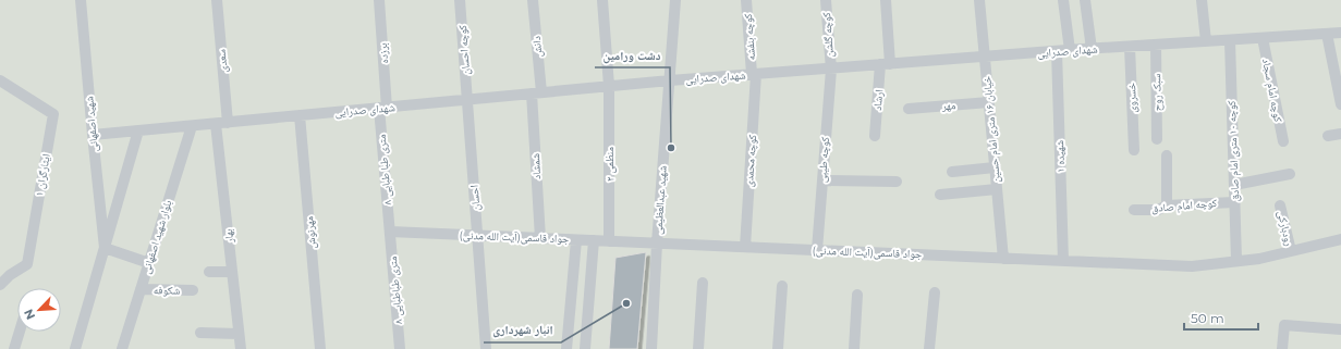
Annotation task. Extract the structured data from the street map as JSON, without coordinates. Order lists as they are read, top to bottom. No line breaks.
{"streets":{"street":["کوچه گلشن","کوچه بنفشه","دانش","کوچه احسان","شهدای صدرایی","برزده","سعدی","کوچه امام سجاد","سبک روح","خسروی","ارشاد","مهر","شهید اصفهانی","خیابان ۱۶ متری امام حسین","کوچه ۱۰ متری امام صادق","شهیده ۱","کوچه طیبی","کوچه محمدی","منظمی ۲","شمشاد","۸ متری طبا طبایی","ایثارگران ۱","احسان","شهید عبدالعظیمی","کوچه امام صادق","رودبارکی","مهرنوش","بهار","بلوار شهید اصفهانی","جواد قاسمی(آیت الله مدنی)","شکوفه","۸ متری طباطبایی"]},"crossings":[["کوچه گلشن","شهدای صدرایی"],["کوچه گلشن","کوچه طیبی"],["کوچه بنفشه","شهدای صدرایی"],["کوچه بنفشه","کوچه محمدی"],["دانش","شهدای صدرایی"],["دانش","شمشاد"],["کوچه احسان","شهدای صدرایی"],["کوچه احسان","احسان"],["شهدای صدرایی","برزده"],["شهدای صدرایی","سعدی"],["شهدای صدرایی","کوچه امام سجاد"],["شهدای صدرایی","سبک روح"],["شهدای صدرایی","خسروی"],["شهدای صدرایی","ارشاد"],["شهدای صدرایی","شهید اصفهانی"],["شهدای صدرایی","خیابان ۱۶ متری امام حسین"],["شهدای صدرایی","کوچه ۱۰ متری امام صادق"],["شهدای صدرایی","شهیده ۱"],["شهدای صدرایی","کوچه طیبی"],["شهدای صدرایی","کوچه محمدی"],["شهدای صدرایی","منظمی ۲"],["شهدای صدرایی","شمشاد"],["شهدای صدرایی","۸ متری طبا طبایی"],["شهدای صدرایی","احسان"],["شهدای صدرایی","شهید عبدالعظیمی"],["شهدای صدرایی","مهرنوش"],["شهدای صدرایی","بهار"],["شهدای صدرایی","بلوار شهید اصفهانی"],["برزده","۸ متری طبا طبایی"],["مهر","خیابان ۱۶ متری امام حسین"],["خیابان ۱۶ متری امام حسین","جواد قاسمی(آیت الله مدنی)"],["کوچه ۱۰ متری امام صادق","کوچه امام صادق"],["کوچه ۱۰ متری امام صادق","جواد قاسمی(آیت الله مدنی)"],["شهیده ۱","جواد قاسمی(آیت الله مدنی)"],["کوچه طیبی","جواد قاسمی(آیت الله مدنی)"],["کوچه محمدی","جواد قاسمی(آیت الله مدنی)"],["منظمی ۲","جواد قاسمی(آیت الله مدنی)"],["شمشاد","جواد قاسمی(آیت الله مدنی)"],["۸ متری طبا طبایی","جواد قاسمی(آیت الله مدنی)"],["۸ متری طبا طبایی","۸ متری طباطبایی"],["احسان","جواد قاسمی(آیت الله مدنی)"],["شهید عبدالعظیمی","جواد قاسمی(آیت الله مدنی)"],["رودبارکی","جواد قاسمی(آیت الله مدنی)"],["بلوار شهید اصفهانی","شکوفه"],["جواد قاسمی(آیت الله مدنی)","۸ متری طباطبایی"]],"places":["دشت ورامین","انبار شهرداری"],"scale_bar":"50 m","north":"bottom left"}
